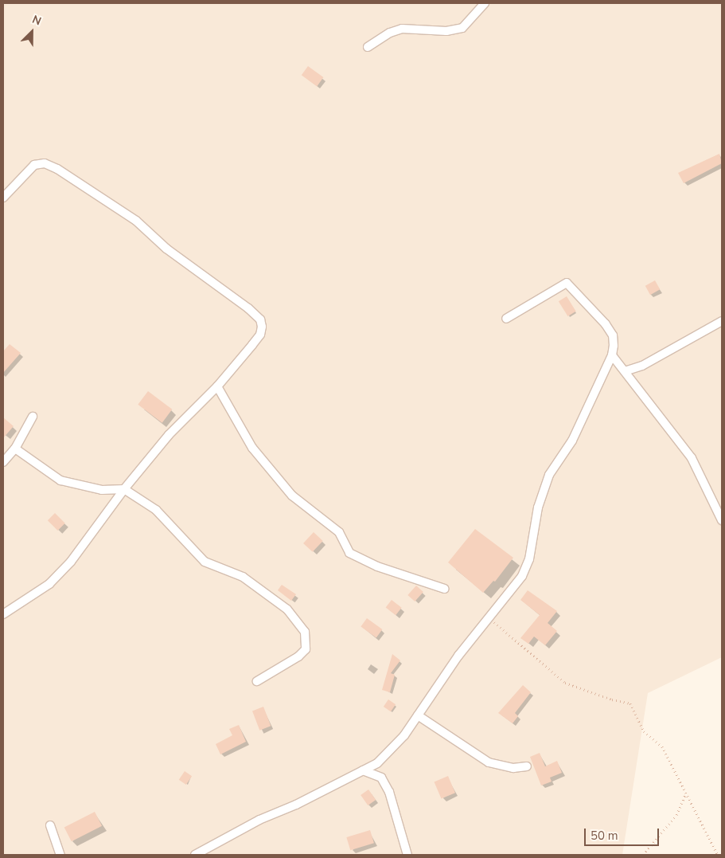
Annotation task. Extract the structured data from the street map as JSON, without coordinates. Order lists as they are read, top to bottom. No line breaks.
{"scale_bar":"50 m","north":"top right"}
